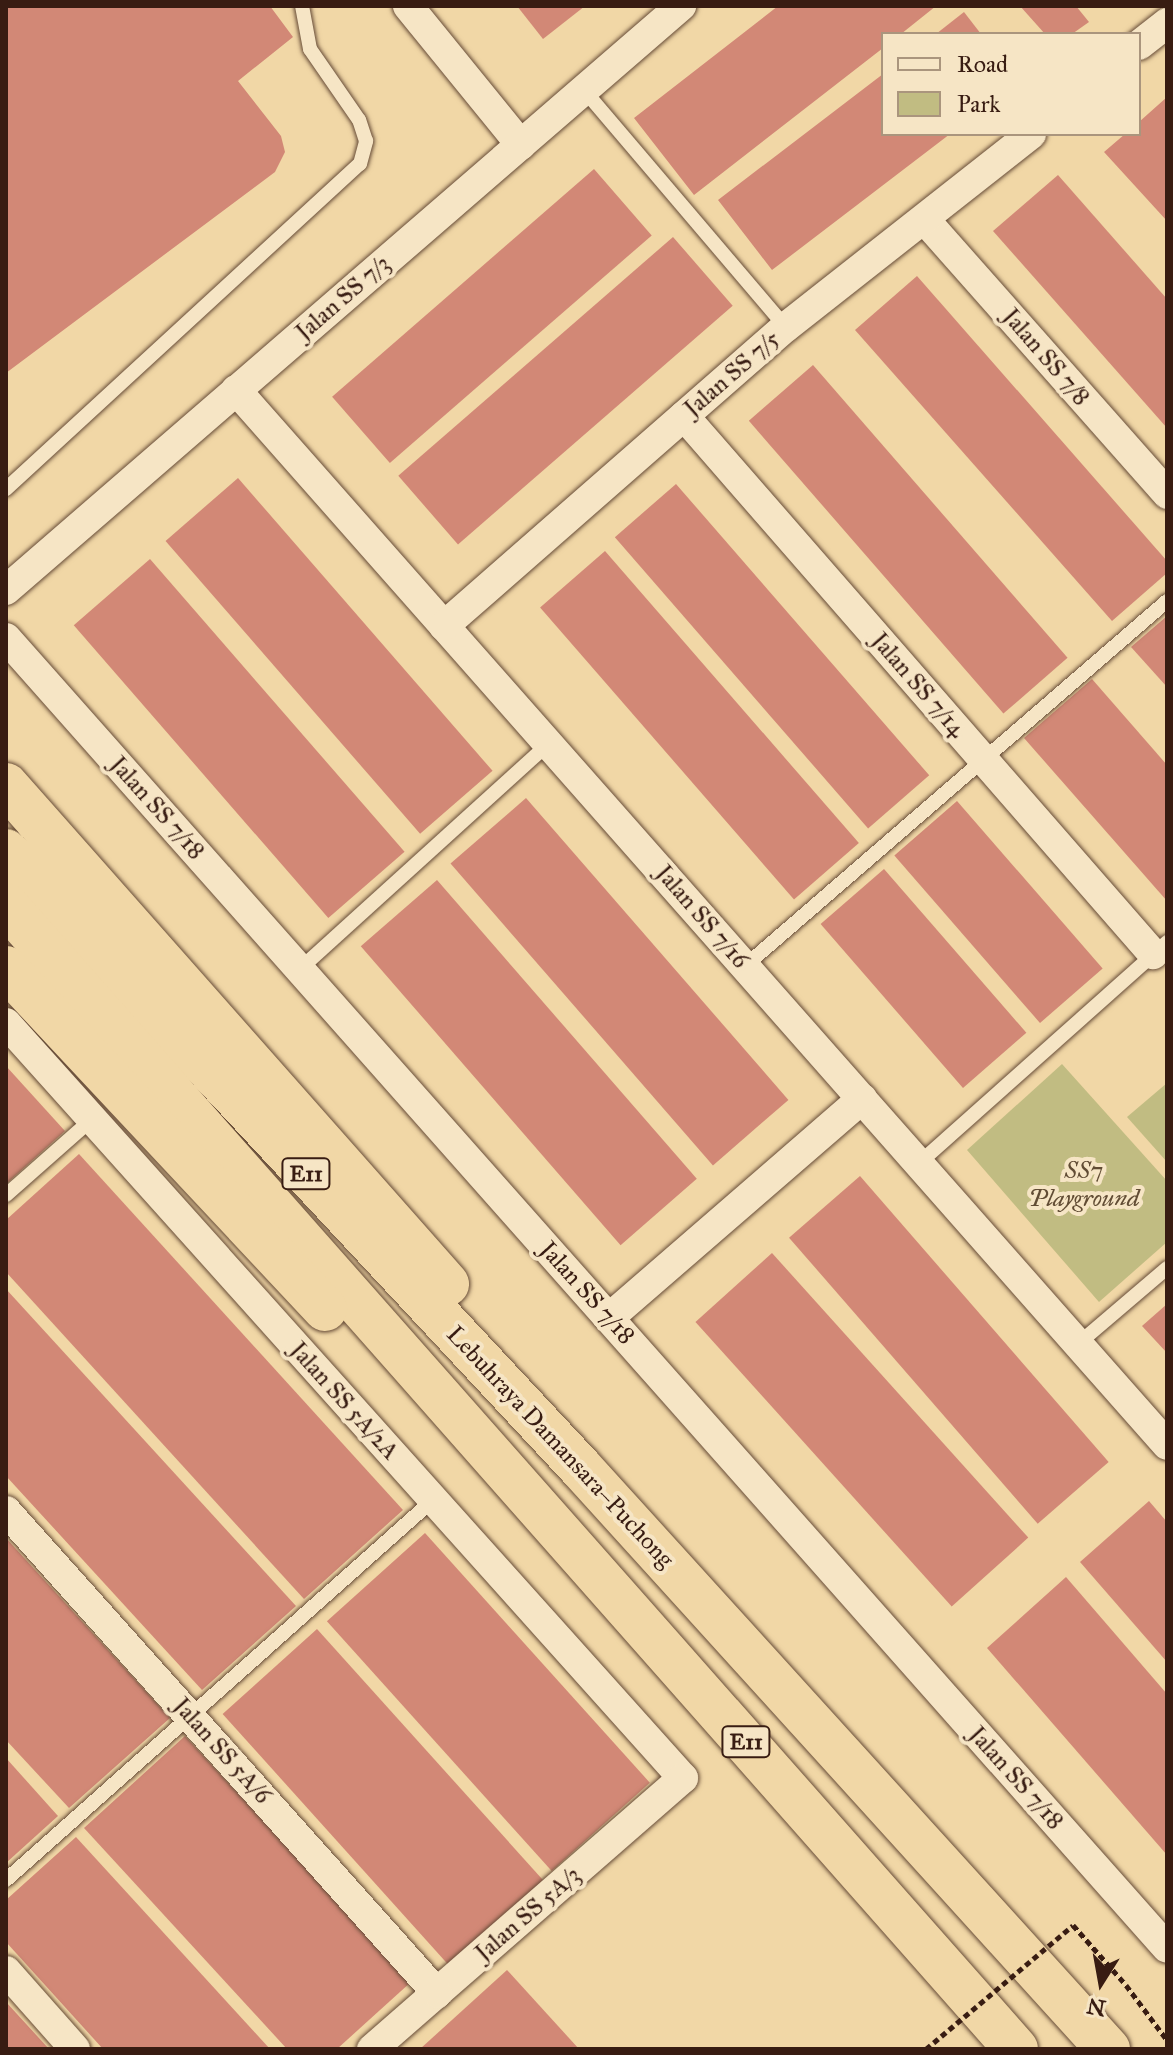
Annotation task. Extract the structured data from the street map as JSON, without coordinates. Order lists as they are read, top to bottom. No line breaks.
{"streets":{"highway":["E11","Lebuhraya Damansara–Puchong"],"street":["Jalan SS 7/3","Jalan SS 7/8","Jalan SS 7/5","Jalan SS 7/14","Jalan SS 7/18","Jalan SS 7/16","Jalan SS 5A/2A","Jalan SS 5A/6","Jalan SS 5A/3"]},"crossings":[["Jalan SS 7/3","Jalan SS 7/16"],["Jalan SS 7/8","Jalan SS 7/5"],["Jalan SS 7/5","Jalan SS 7/14"],["Jalan SS 7/5","Jalan SS 7/16"],["Jalan SS 5A/2A","Jalan SS 5A/3"],["Jalan SS 5A/6","Jalan SS 5A/3"]],"parks":["SS7 Playground"],"legend":["Road","Park"],"north":"bottom"}
